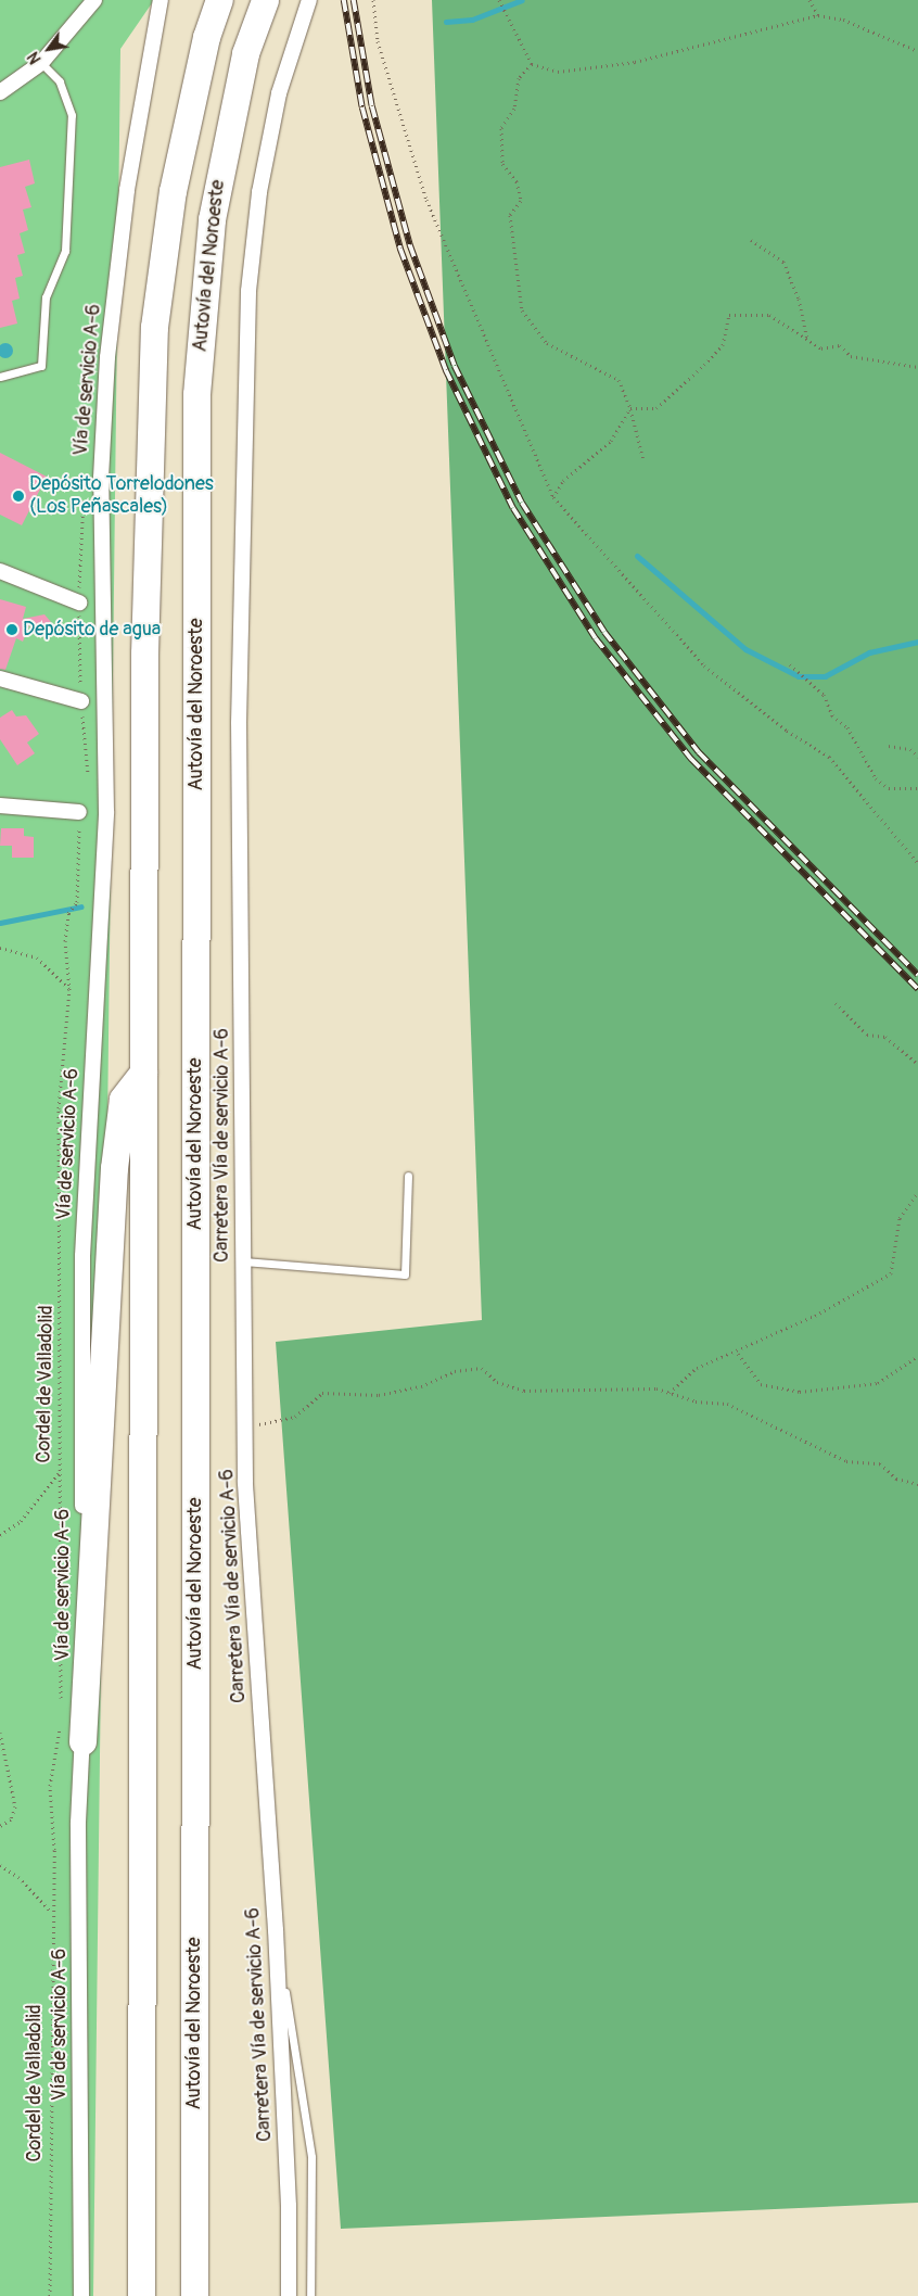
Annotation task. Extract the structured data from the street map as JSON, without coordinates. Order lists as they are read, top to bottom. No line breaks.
{"streets":{"highway":["Autovía del Noroeste"],"street":["Vía de servicio A-6","Carretera Vía de servicio A-6"],"path":["Cordel de Valladolid"]},"places":["Depósito Torrelodones (Los Peñascales)","Depósito de agua"],"north":"bottom left"}
